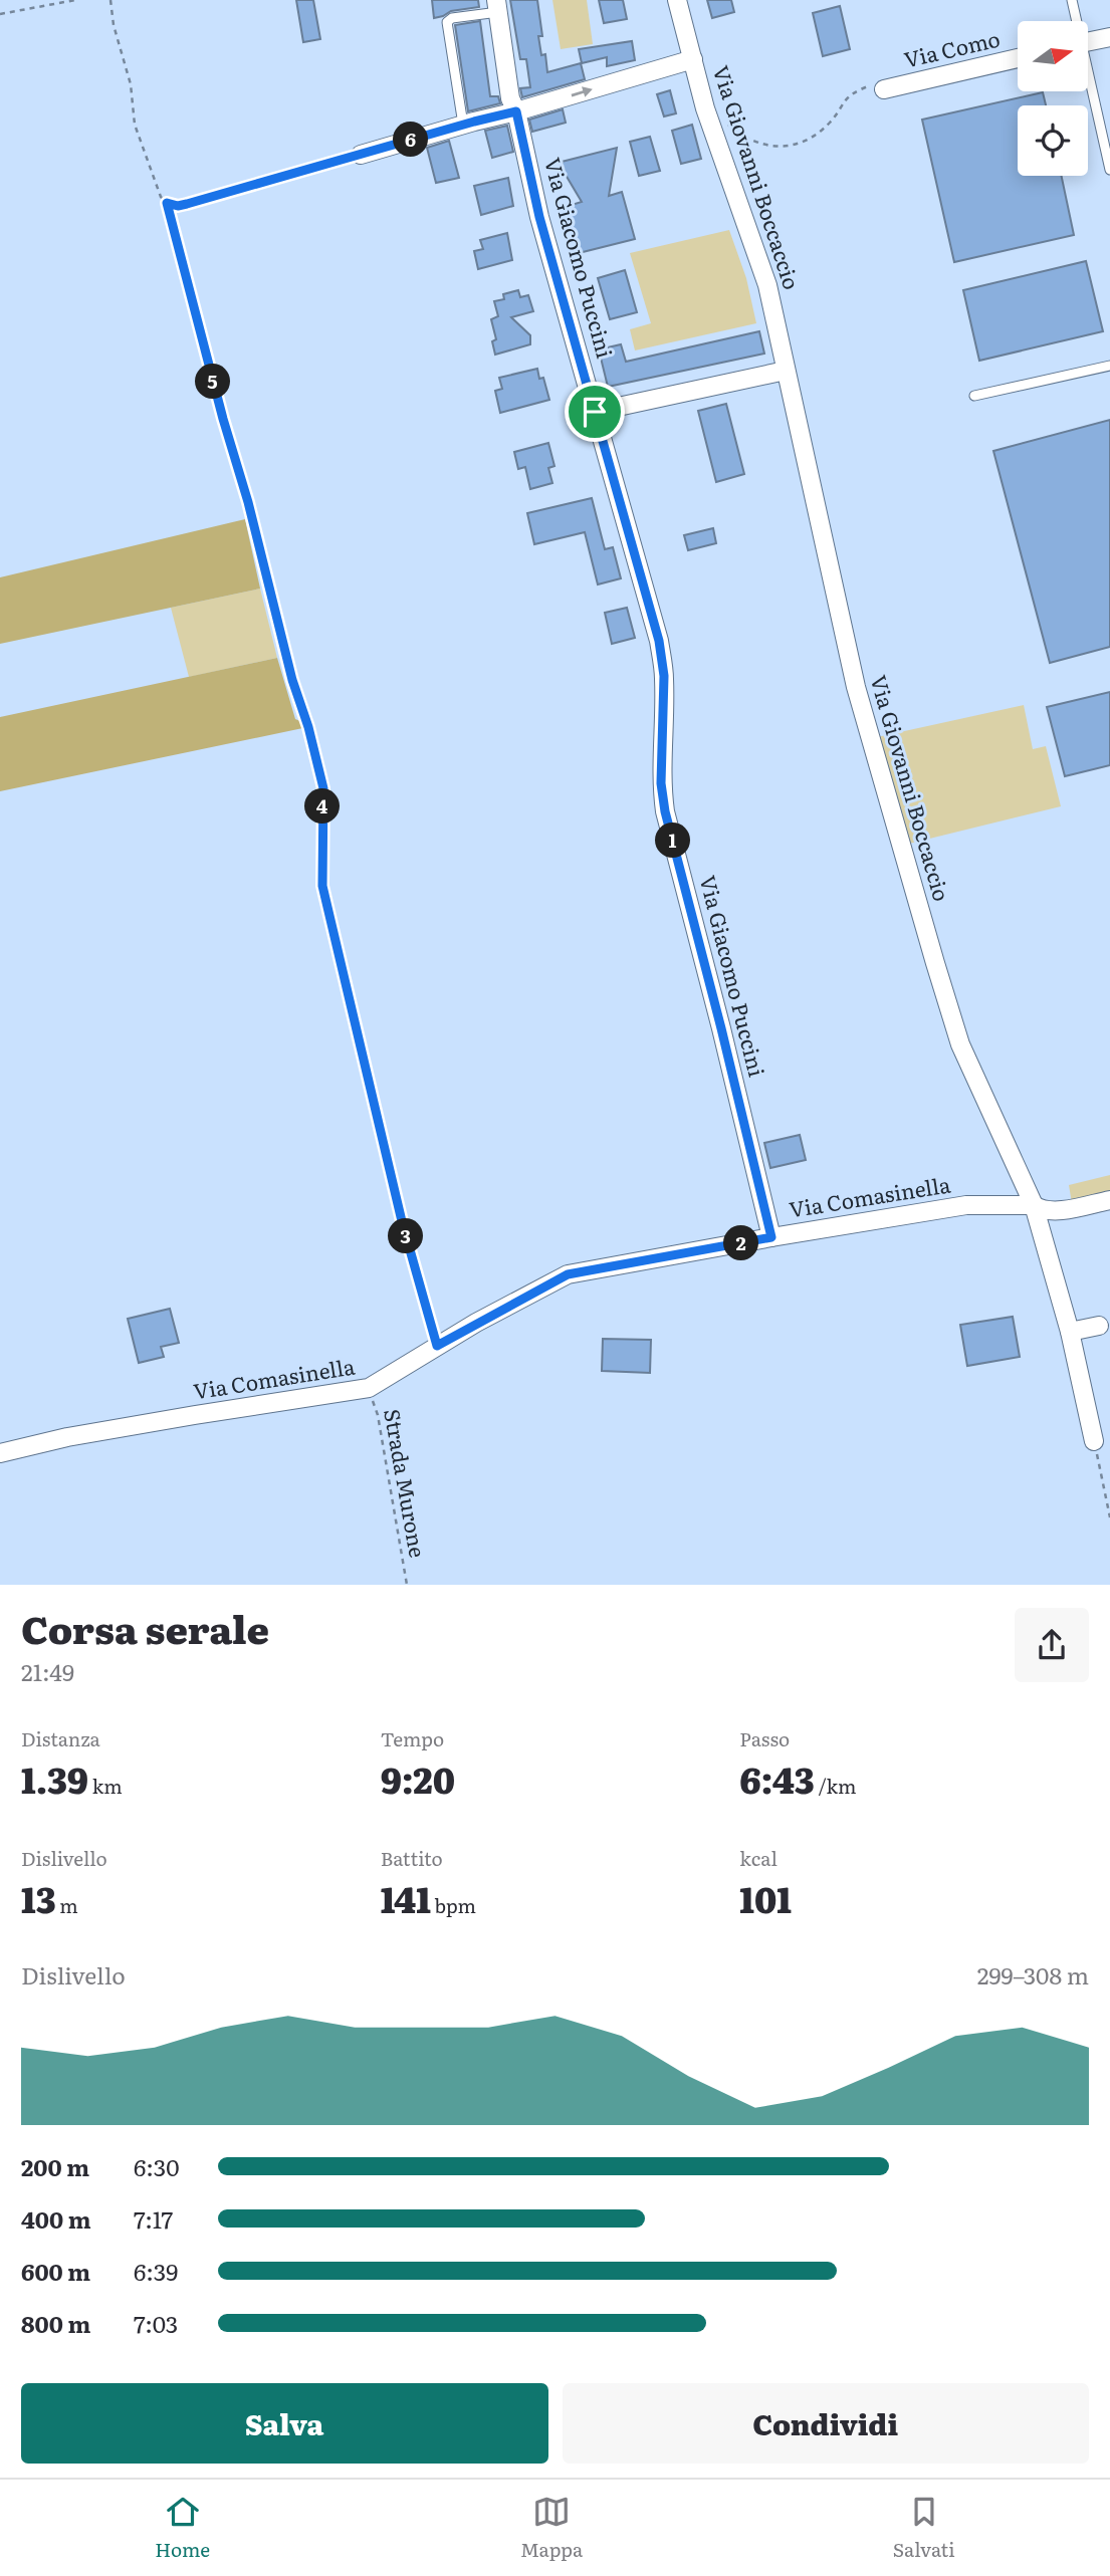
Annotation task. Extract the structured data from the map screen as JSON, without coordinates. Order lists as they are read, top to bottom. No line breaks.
{"streets":{"street":["Via Como","Via Giovanni Boccaccio","Via Giacomo Puccini","Via Comasinella"],"path":["Strada Murone"]},"crossings":[["Via Giovanni Boccaccio","Via Comasinella"],["Via Giacomo Puccini","Via Comasinella"],["Via Comasinella","Strada Murone"]],"north":"right","page":{"pins":["6","5","4","1","3","2"],"heading":["Corsa serale","21:49"],"stats":[["Distanza","1.39 km"],["Tempo","9:20"],["Passo","6:43 /km"],["Dislivello","13 m"],["Battito","141 bpm"],["kcal","101"]],"chart":["Dislivello","299–308 m"],"list":[{"name":"200 m","note":"6:30"},{"name":"400 m","note":"7:17"},{"name":"600 m","note":"6:39"},{"name":"800 m","note":"7:03"}],"buttons":["Salva","Condividi"],"tabs":["Home","Mappa","Salvati"]}}
